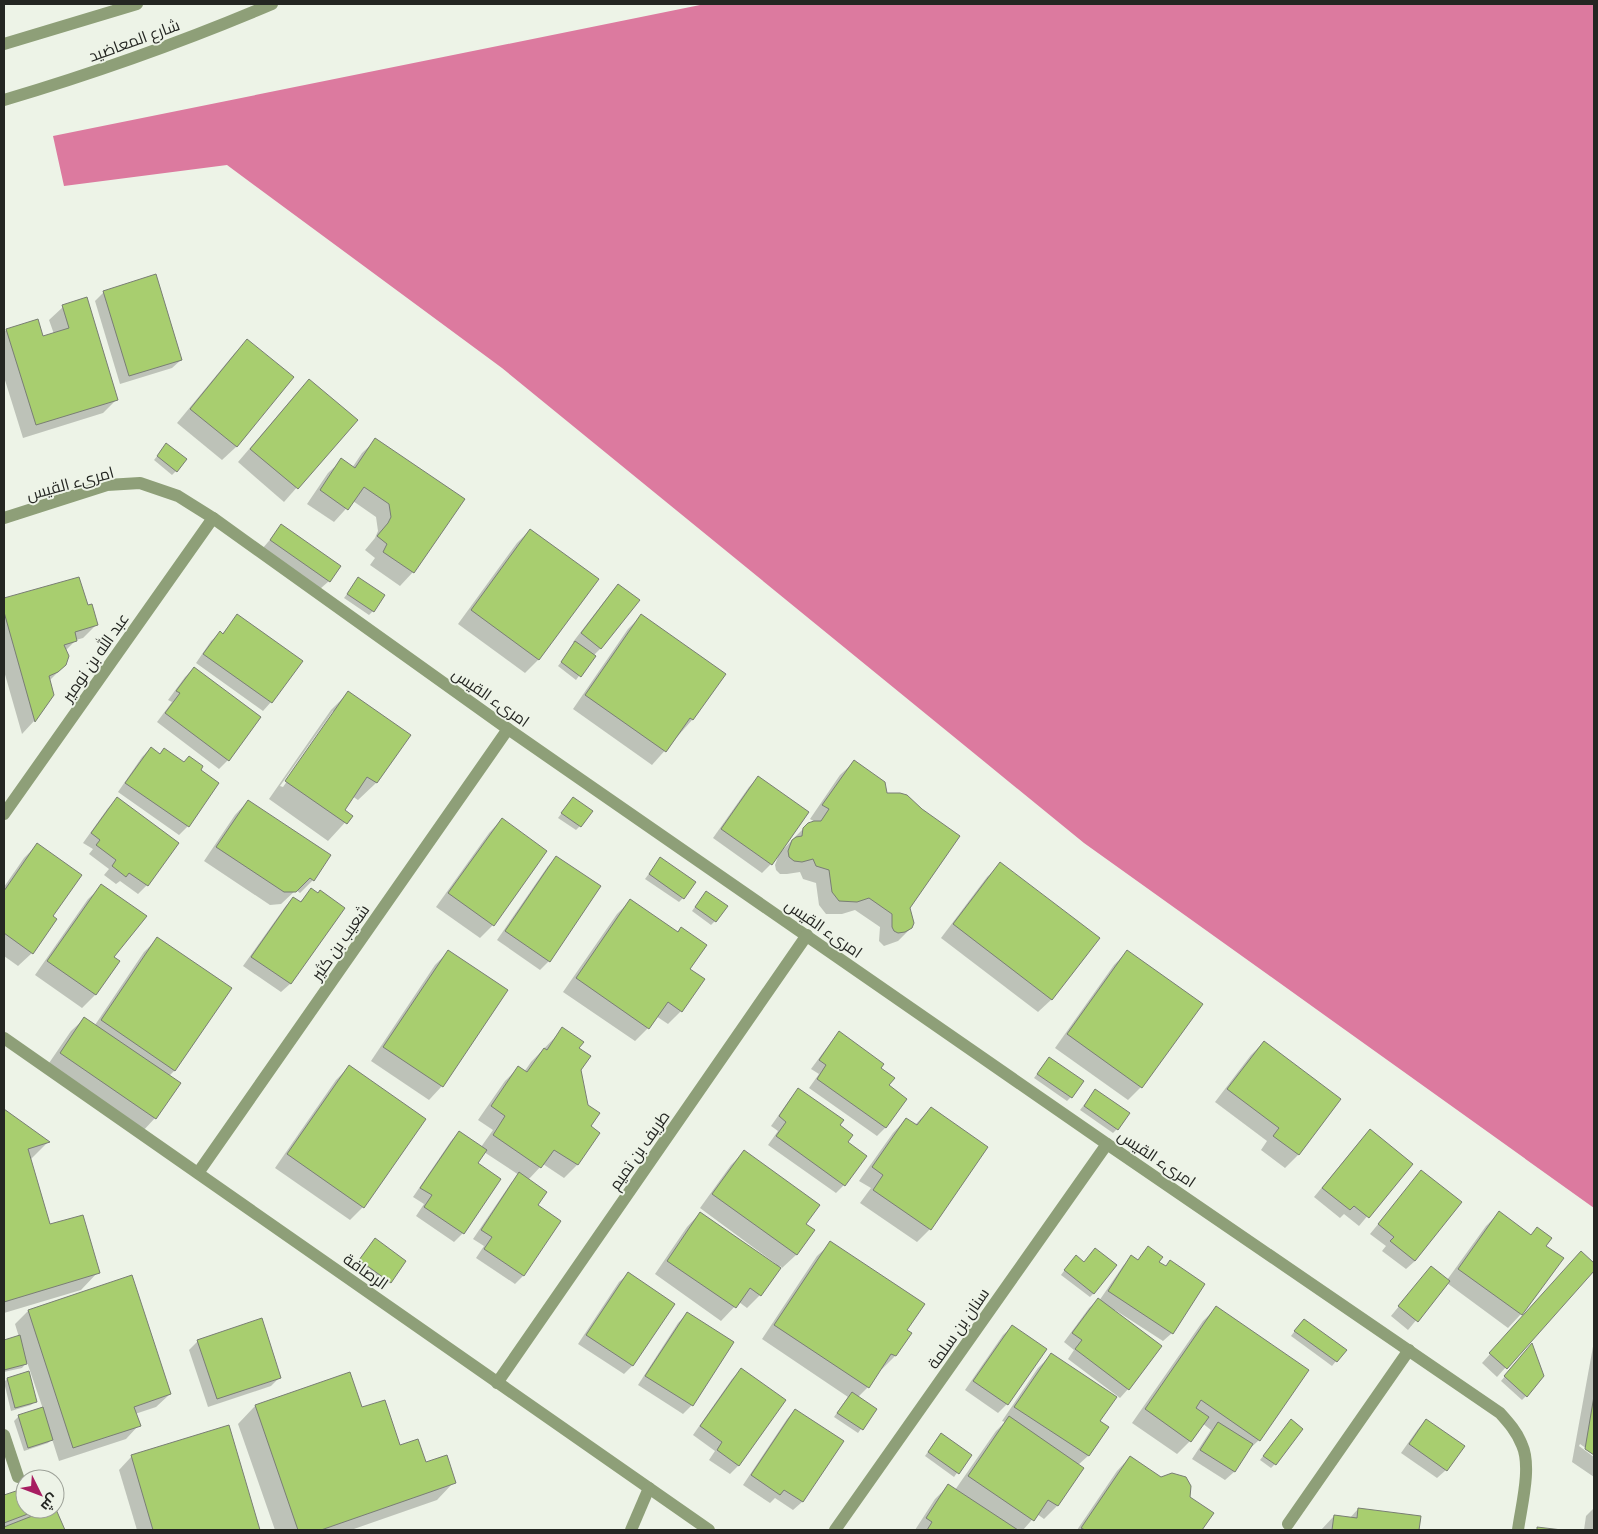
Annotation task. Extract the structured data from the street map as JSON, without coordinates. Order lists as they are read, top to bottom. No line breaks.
{"streets":{"street":["شارع المعاضيد","امرىء القيس","عبد الله بن نومير","شعيب بن كثير","طريف بن تميم","الرصافة","سنان بن سلمة"]},"crossings":[["امرىء القيس","عبد الله بن نومير"],["امرىء القيس","شعيب بن كثير"],["امرىء القيس","طريف بن تميم"],["امرىء القيس","سنان بن سلمة"],["شعيب بن كثير","الرصافة"],["طريف بن تميم","الرصافة"]],"north":"bottom right"}
